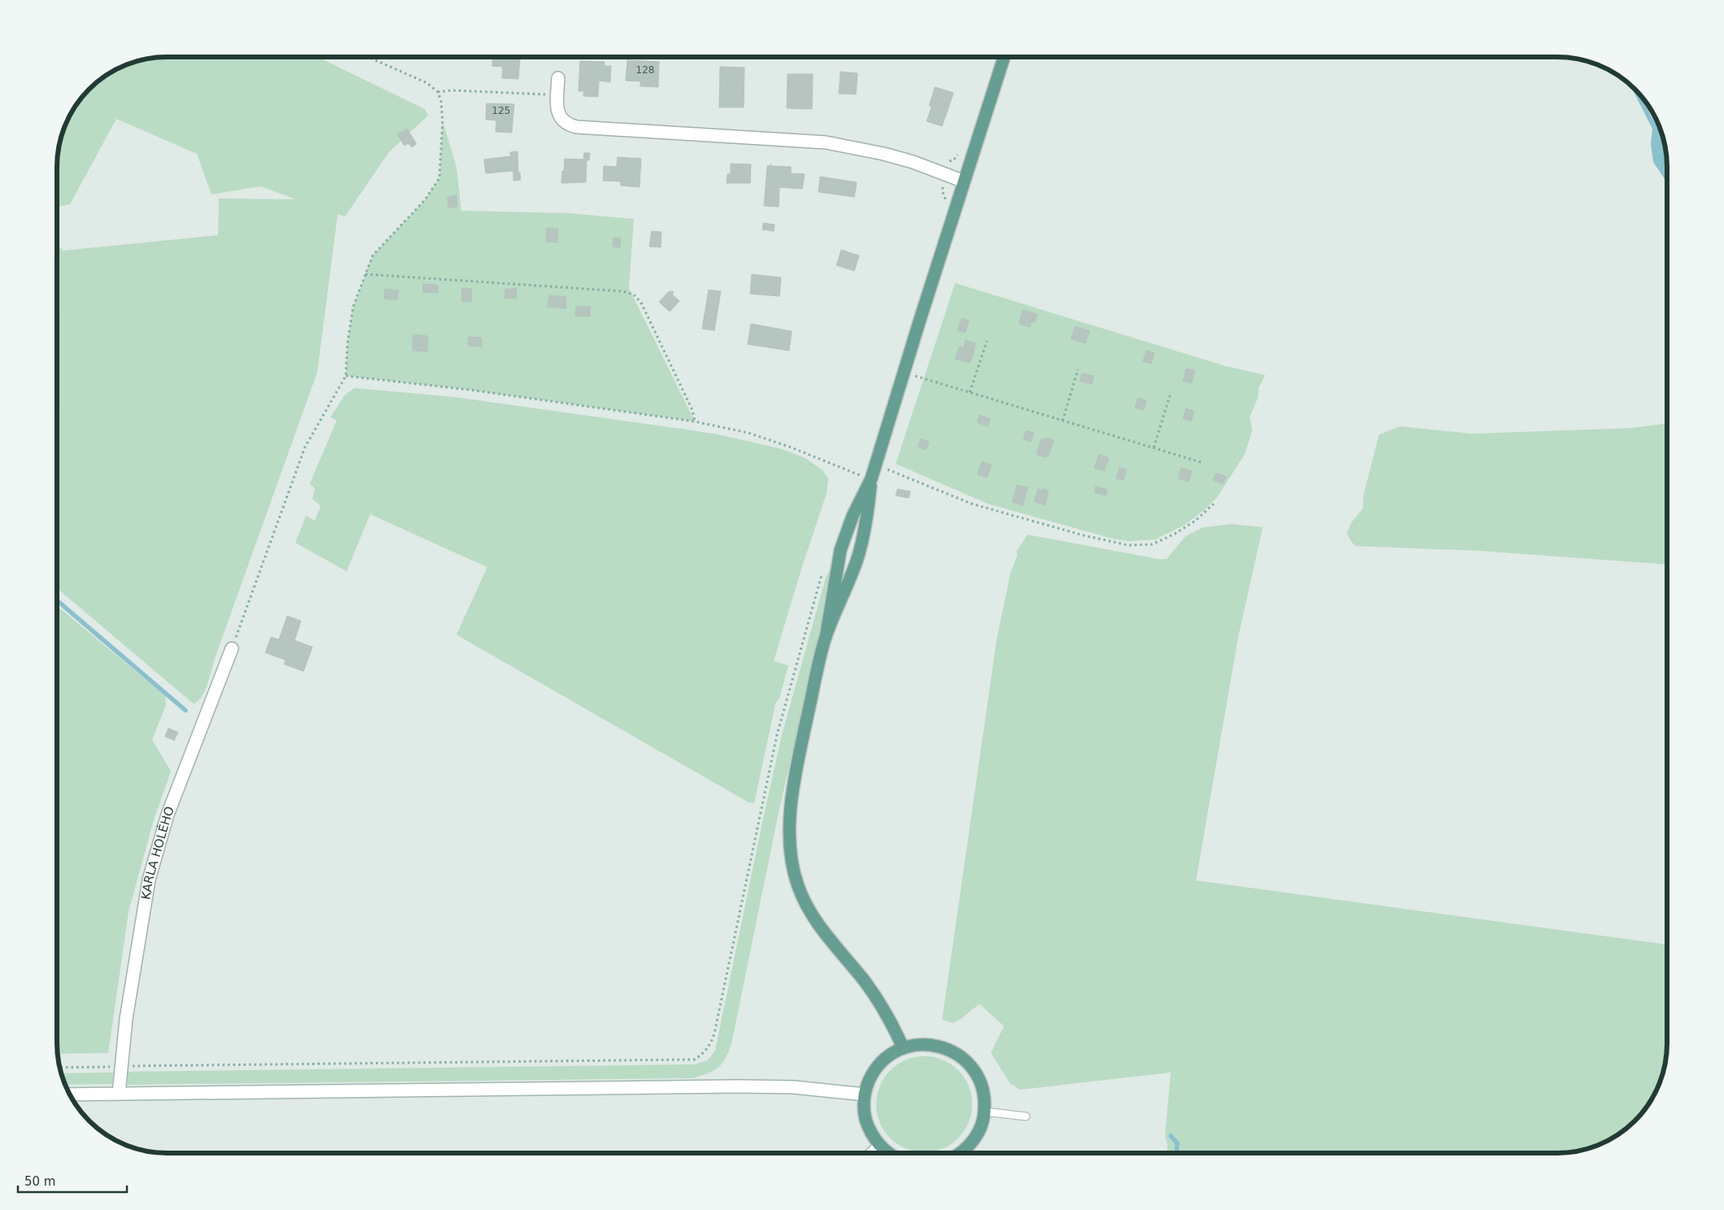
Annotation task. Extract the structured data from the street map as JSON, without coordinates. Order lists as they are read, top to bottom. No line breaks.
{"streets":{"street":["KARLA HOLÉHO"]},"house_numbers":["128","125"],"scale_bar":"50 m"}
